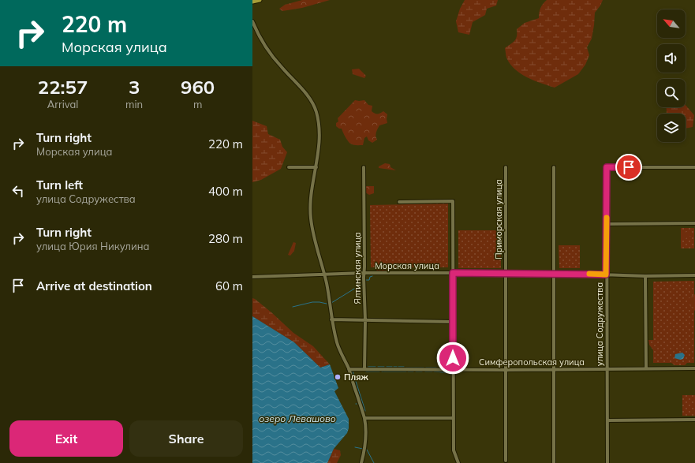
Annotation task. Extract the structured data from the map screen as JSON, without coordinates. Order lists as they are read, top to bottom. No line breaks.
{"streets":{"street":["Приморская улица","Морская улица","Ялтинская улица","улица Содружества","Симферопольская улица"]},"crossings":[["Приморская улица","Морская улица"],["Приморская улица","Симферопольская улица"],["Морская улица","Ялтинская улица"],["Морская улица","улица Содружества"],["Ялтинская улица","Симферопольская улица"],["улица Содружества","Симферопольская улица"]],"water":["озеро Левашово"],"places":["Пляж"],"north":"top left","page":{"turn":["220 m","Морская улица"],"eta":["22:57","Arrival","3","min","960","m"],"list":[{"name":"Turn right","note":"Морская улица","value":"220 m"},{"name":"Turn left","note":"улица Содружества","value":"400 m"},{"name":"Turn right","note":"улица Юрия Никулина","value":"280 m"},{"name":"Arrive at destination","value":"60 m"}],"buttons":["Exit","Share"]}}
